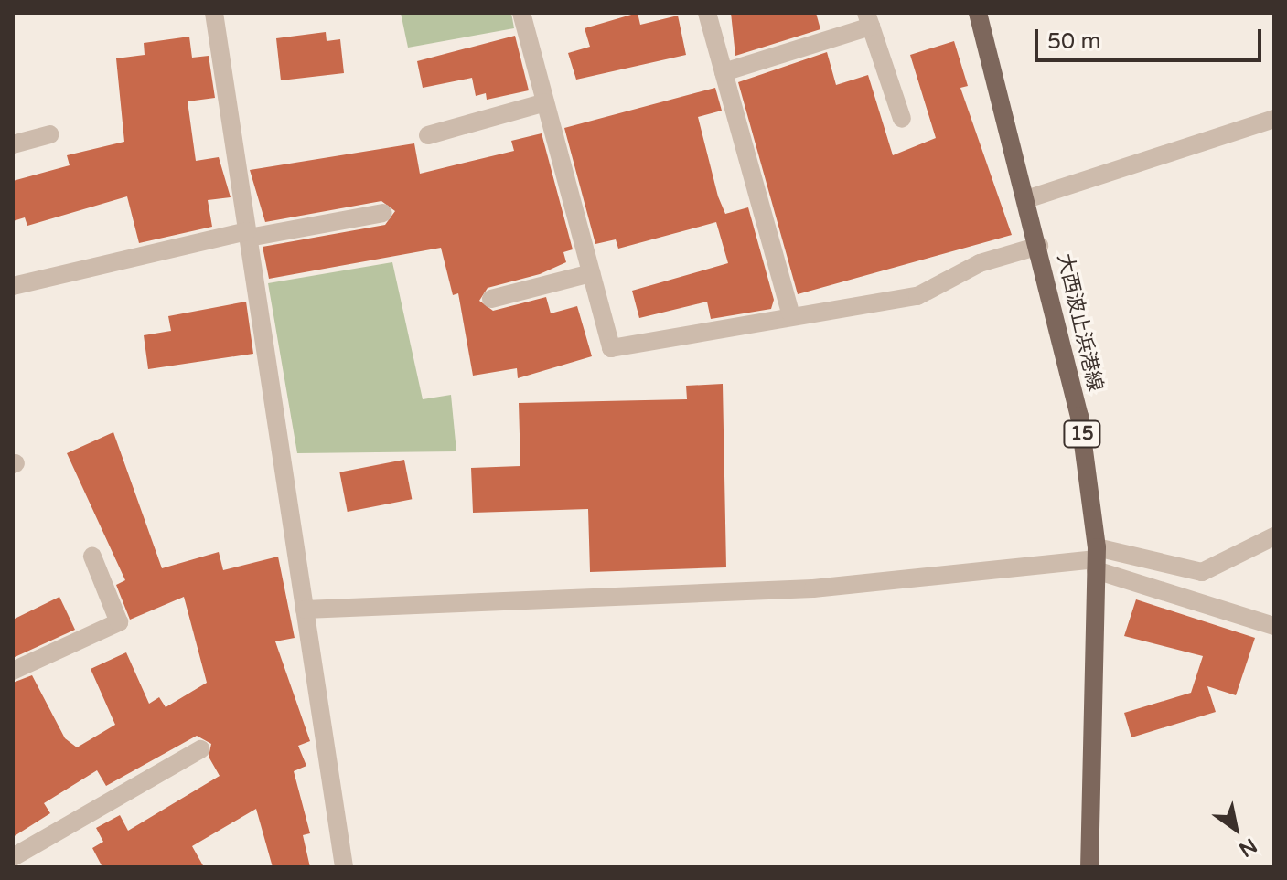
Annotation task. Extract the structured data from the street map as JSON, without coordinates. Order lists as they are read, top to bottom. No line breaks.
{"streets":{"main road":["大西波止浜港線","15"]},"scale_bar":"50 m","north":"bottom right"}
